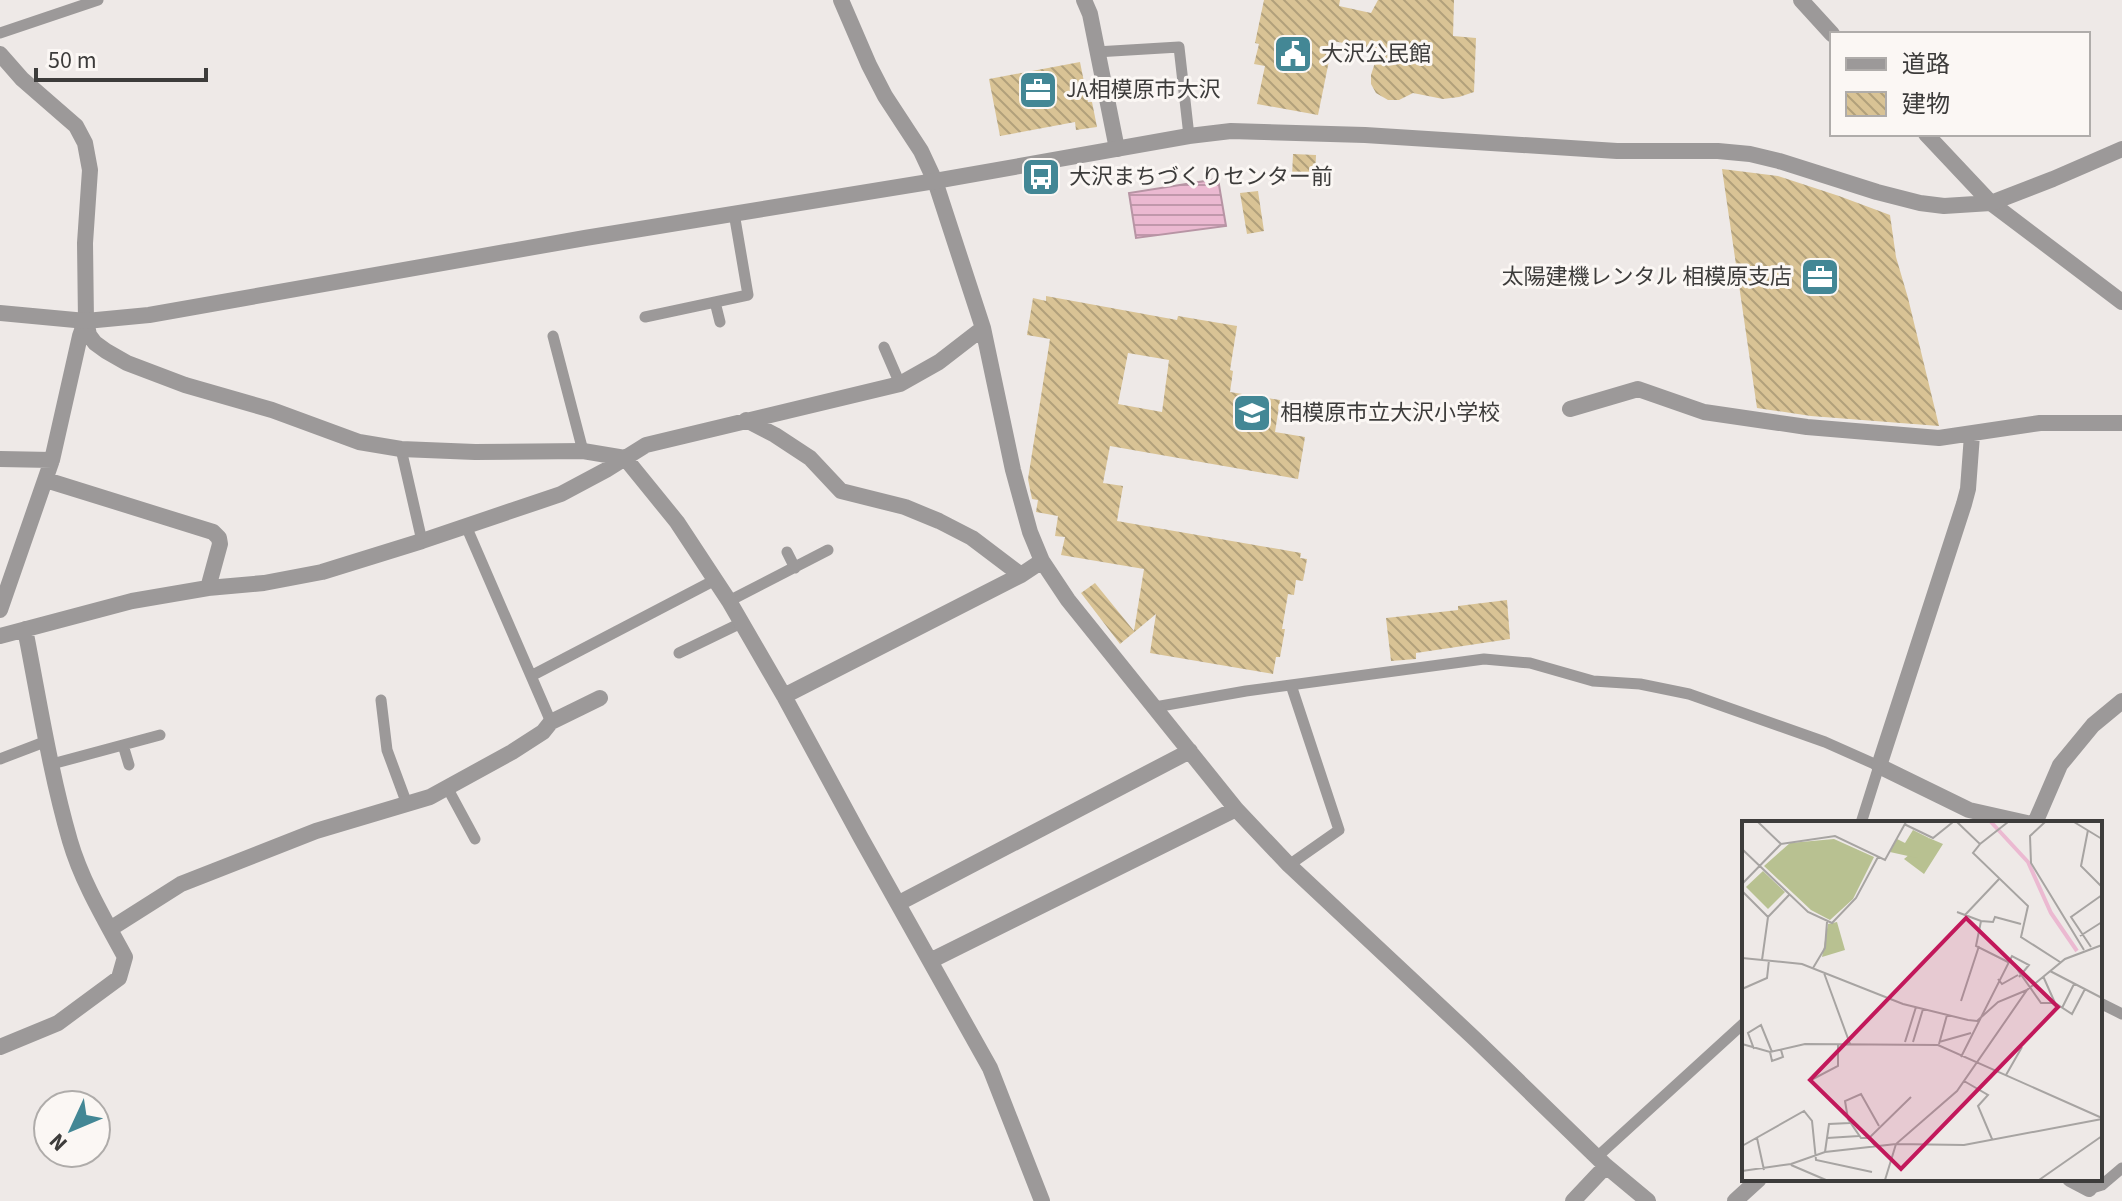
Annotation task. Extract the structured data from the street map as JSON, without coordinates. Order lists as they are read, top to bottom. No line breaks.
{"places":{"public building":["大沢公民館"],"office":["JA相模原市大沢","太陽建機レンタル 相模原支店"],"bus stop":["大沢まちづくりセンター前"],"school or university":["相模原市立大沢小学校"]},"legend":["道路","建物"],"scale_bar":"50 m","north":"bottom left"}
